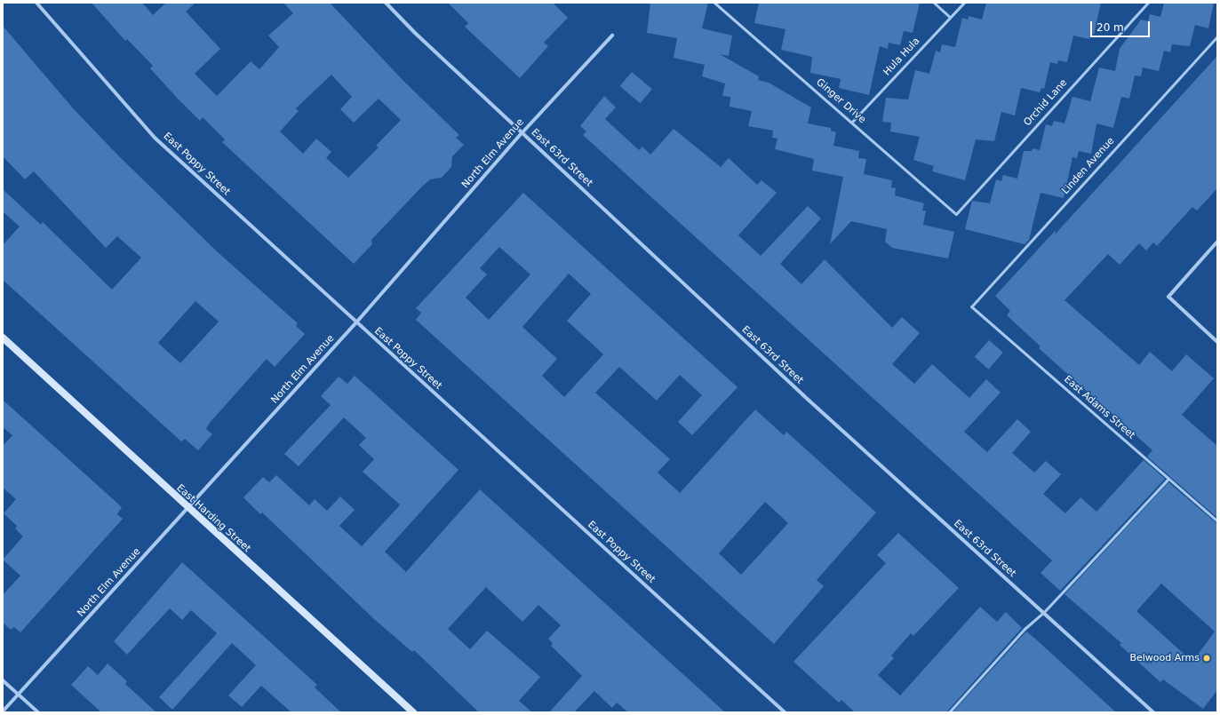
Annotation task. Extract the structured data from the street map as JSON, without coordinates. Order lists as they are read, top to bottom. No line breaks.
{"streets":{"street":["North Elm Avenue","East 63rd Street","East Poppy Street","East Harding Street"],"lane":["Hula Hula","Ginger Drive","Orchid Lane","Linden Avenue","East Adams Street"]},"crossings":[["Hula Hula","Ginger Drive"],["Ginger Drive","Orchid Lane"],["North Elm Avenue","East 63rd Street"],["North Elm Avenue","East Poppy Street"],["North Elm Avenue","East Harding Street"],["Linden Avenue","East Adams Street"]],"places":["Belwood Arms"],"scale_bar":"20 m"}
